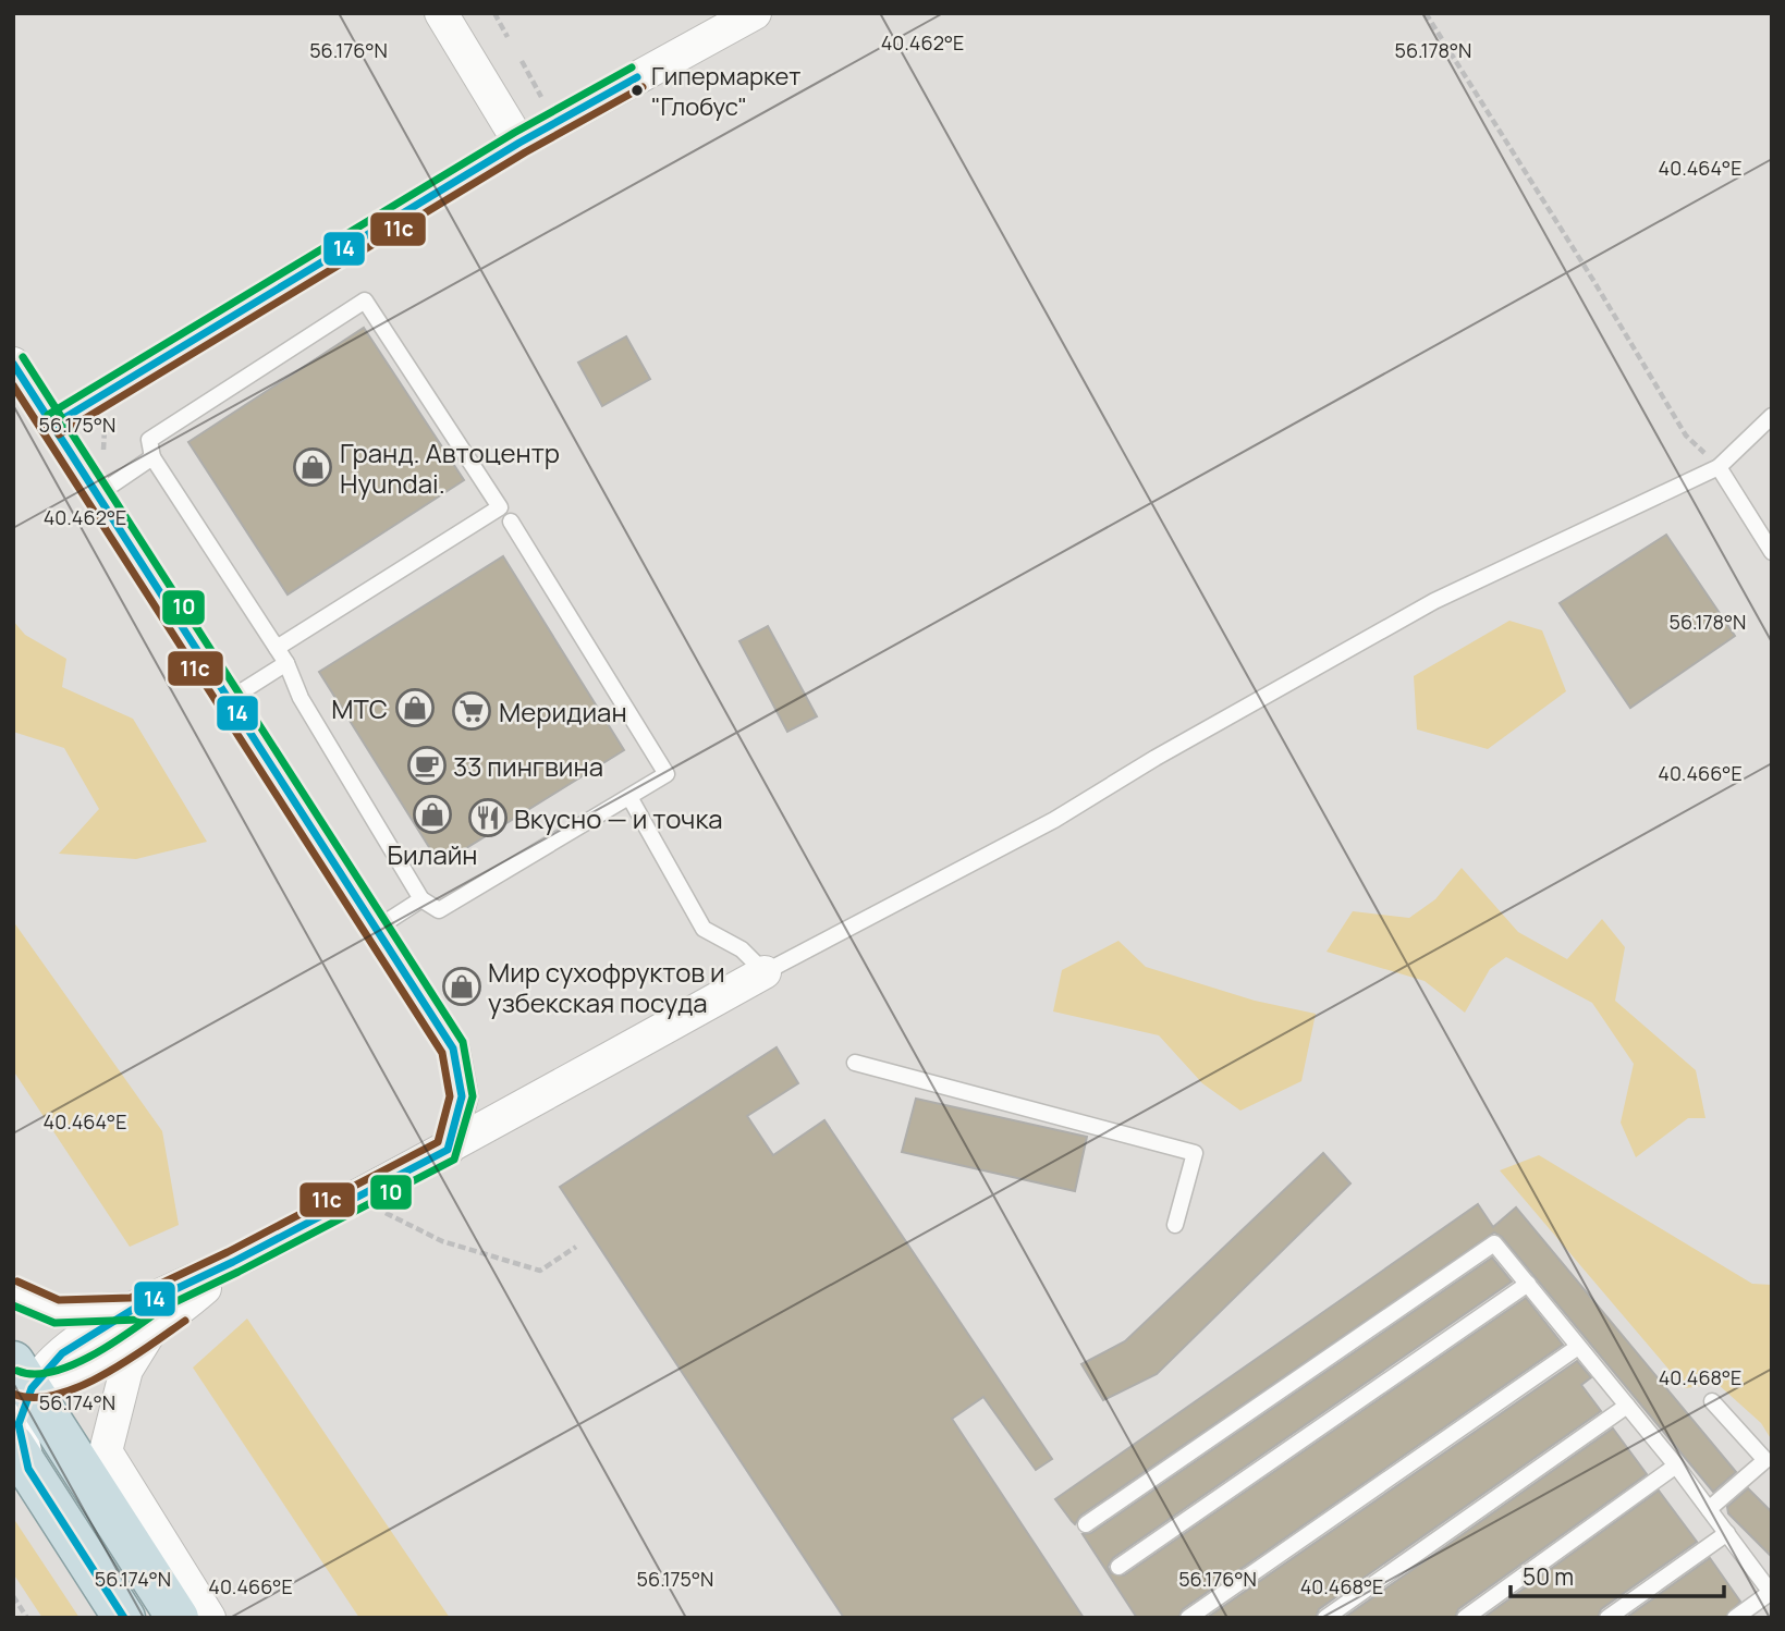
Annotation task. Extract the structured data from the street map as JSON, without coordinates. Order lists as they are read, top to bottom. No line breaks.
{"places":{"other":["Гипермаркет \"Глобус\""],"shop":["Гранд. Автоцентр Hyundai.","МТС","Билайн","Мир сухофруктов и узбекская посуда"],"supermarket":["Меридиан"],"cafe":["33 пингвина"],"restaurant":["Вкусно — и точка"]},"lines":["transit line 10","transit line 14","transit line 11с"],"scale_bar":"50 m","coordinates":["40.462°E","56.176°N","56.178°N","40.464°E","56.175°N","40.466°E","40.468°E","56.174°N"]}
